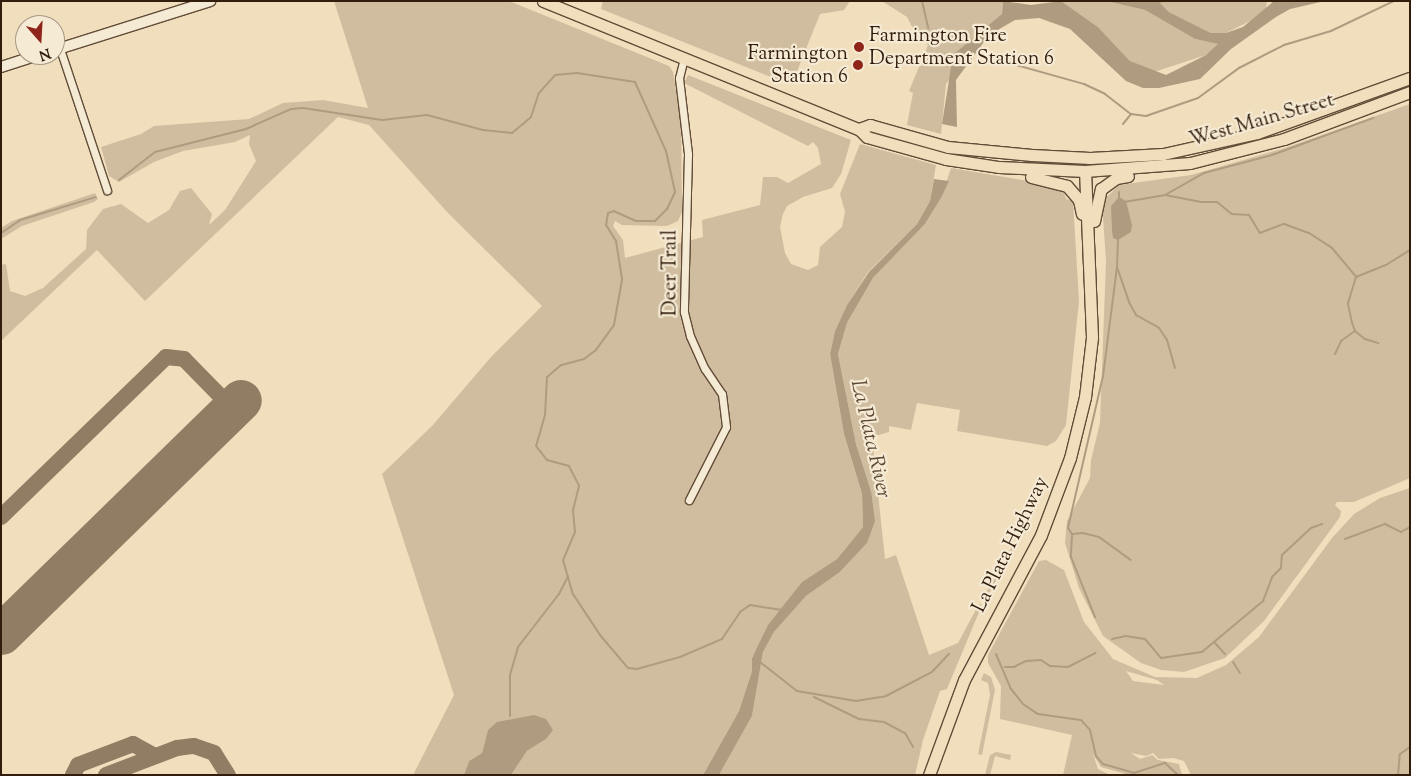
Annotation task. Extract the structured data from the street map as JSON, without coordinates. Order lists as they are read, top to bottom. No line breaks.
{"streets":{"highway":["West Main Street","La Plata Highway"],"street":["Deer Trail"]},"crossings":[["West Main Street","Deer Trail"],["West Main Street","La Plata Highway"]],"water":["La Plata River"],"places":["Farmington Fire Department Station 6","Farmington Station 6"],"north":"bottom"}
